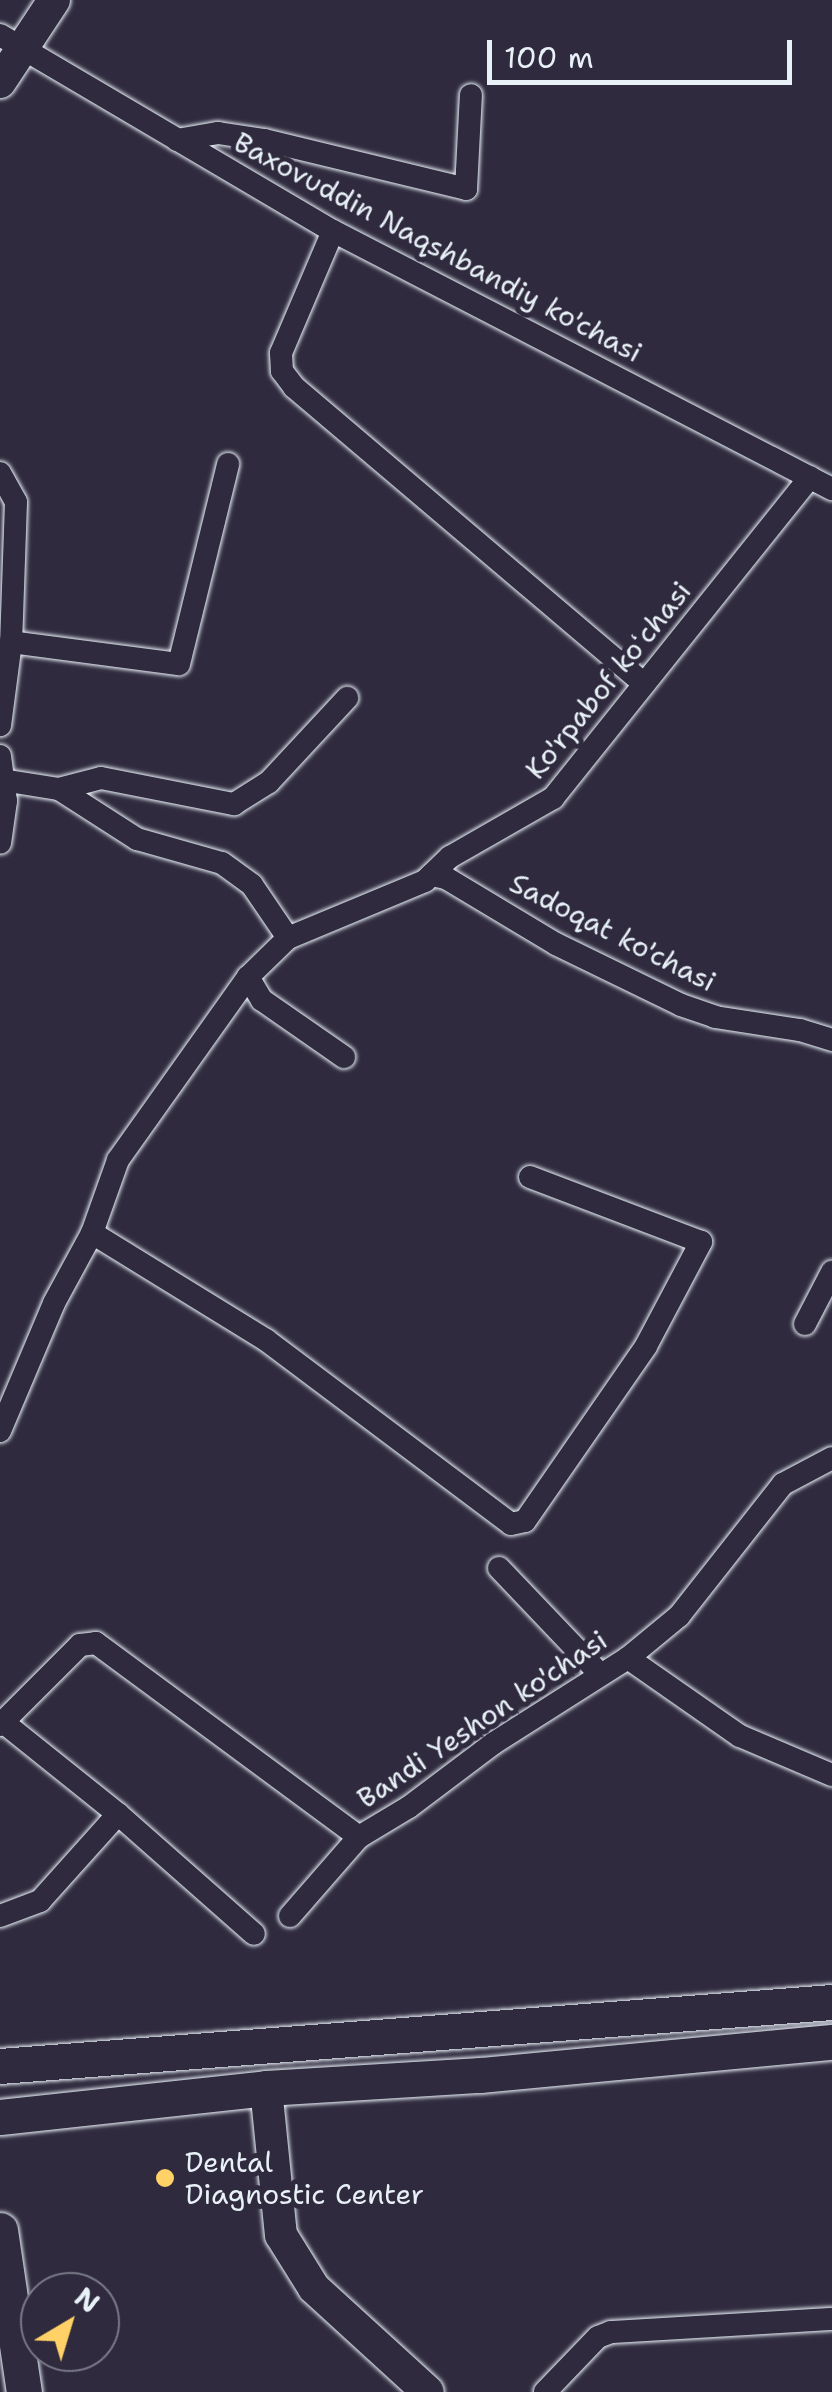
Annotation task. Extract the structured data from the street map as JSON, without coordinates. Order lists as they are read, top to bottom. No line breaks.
{"streets":{"street":["Baxovuddin Naqshbandiy ko'chasi","Ko'rpabof koʻchasi","Sadoqat ko'chasi","Bandi Yeshon ko'chasi"]},"crossings":[["Baxovuddin Naqshbandiy ko'chasi","Ko'rpabof koʻchasi"],["Ko'rpabof koʻchasi","Sadoqat ko'chasi"]],"places":["Dental Diagnostic Center"],"scale_bar":"100 m","north":"top right"}
